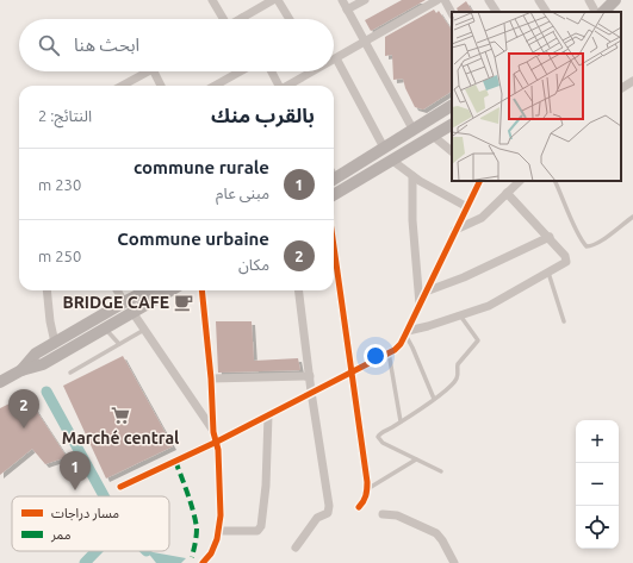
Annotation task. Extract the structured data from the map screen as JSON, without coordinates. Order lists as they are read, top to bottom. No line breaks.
{"places":{"cafe":["BRIDGE CAFE"],"supermarket":["Marché central"]},"legend":["مسار دراجات","ممر"],"page":{"search":"ابحث هنا","heading":["بالقرب منك","النتائج: 2"],"list":[{"mark":"1","name":"commune rurale","note":"مبنى عام","value":"230 m"},{"mark":"2","name":"Commune urbaine","note":"مكان","value":"250 m"}],"pins":["2","1"],"map_buttons":["+","−"]}}
